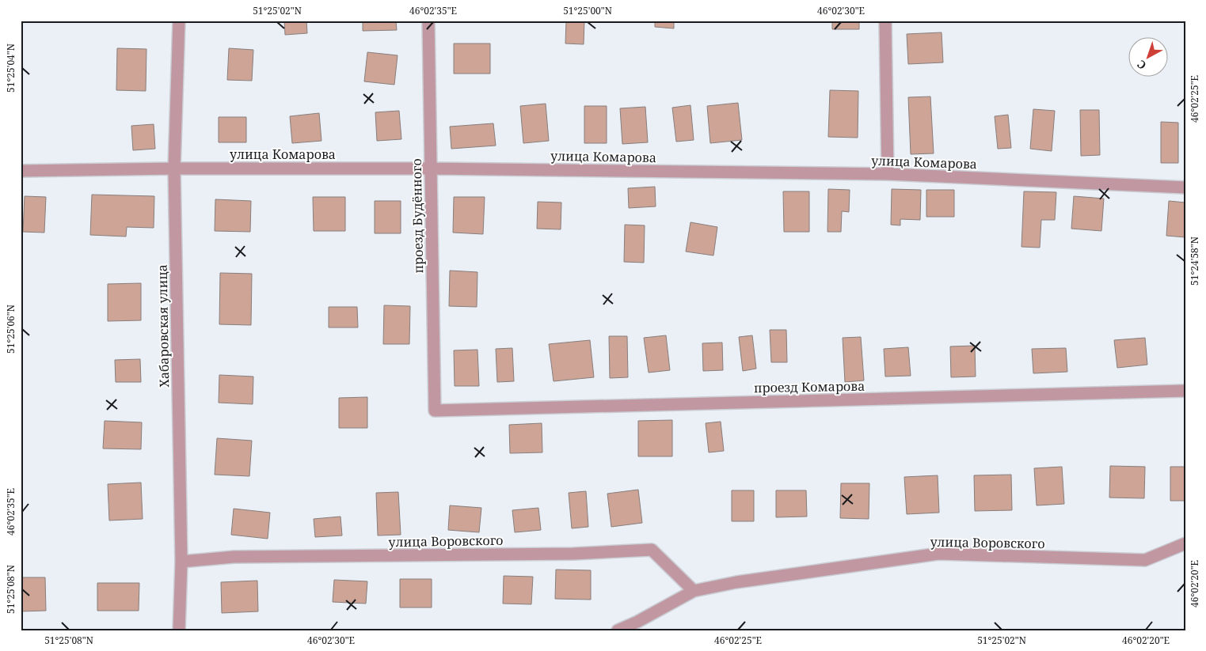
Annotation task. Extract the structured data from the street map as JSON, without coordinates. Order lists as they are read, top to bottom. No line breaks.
{"streets":{"street":["улица Комарова","проезд Будённого","Хабаровская улица","проезд Комарова","улица Воровского"]},"crossings":[["улица Комарова","проезд Будённого"],["улица Комарова","Хабаровская улица"],["проезд Будённого","проезд Комарова"],["Хабаровская улица","улица Воровского"]],"north":"bottom left","coordinates":["51°25'02\"N","46°02'35\"E","51°25'00\"N","46°02'30\"E","51°25'04\"N","46°02'25\"E","51°24'58\"N","51°25'06\"N","46°02'20\"E","51°25'08\"N"]}
